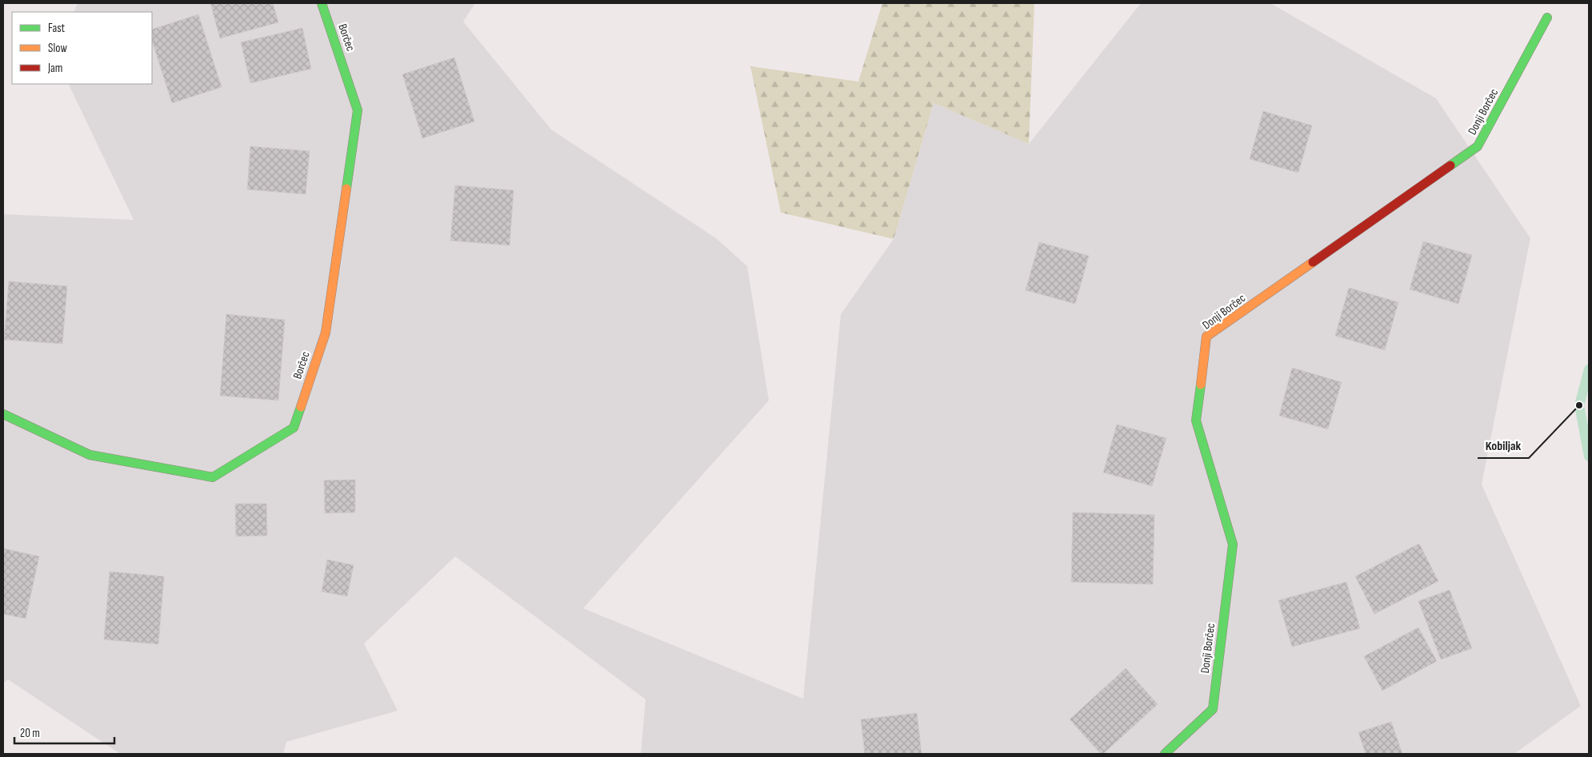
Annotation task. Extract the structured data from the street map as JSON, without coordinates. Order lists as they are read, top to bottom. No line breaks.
{"streets":{"street":["Borčec","Donji Borčec"]},"places":["Kobiljak"],"legend":["Fast","Slow","Jam"],"scale_bar":"20 m"}
